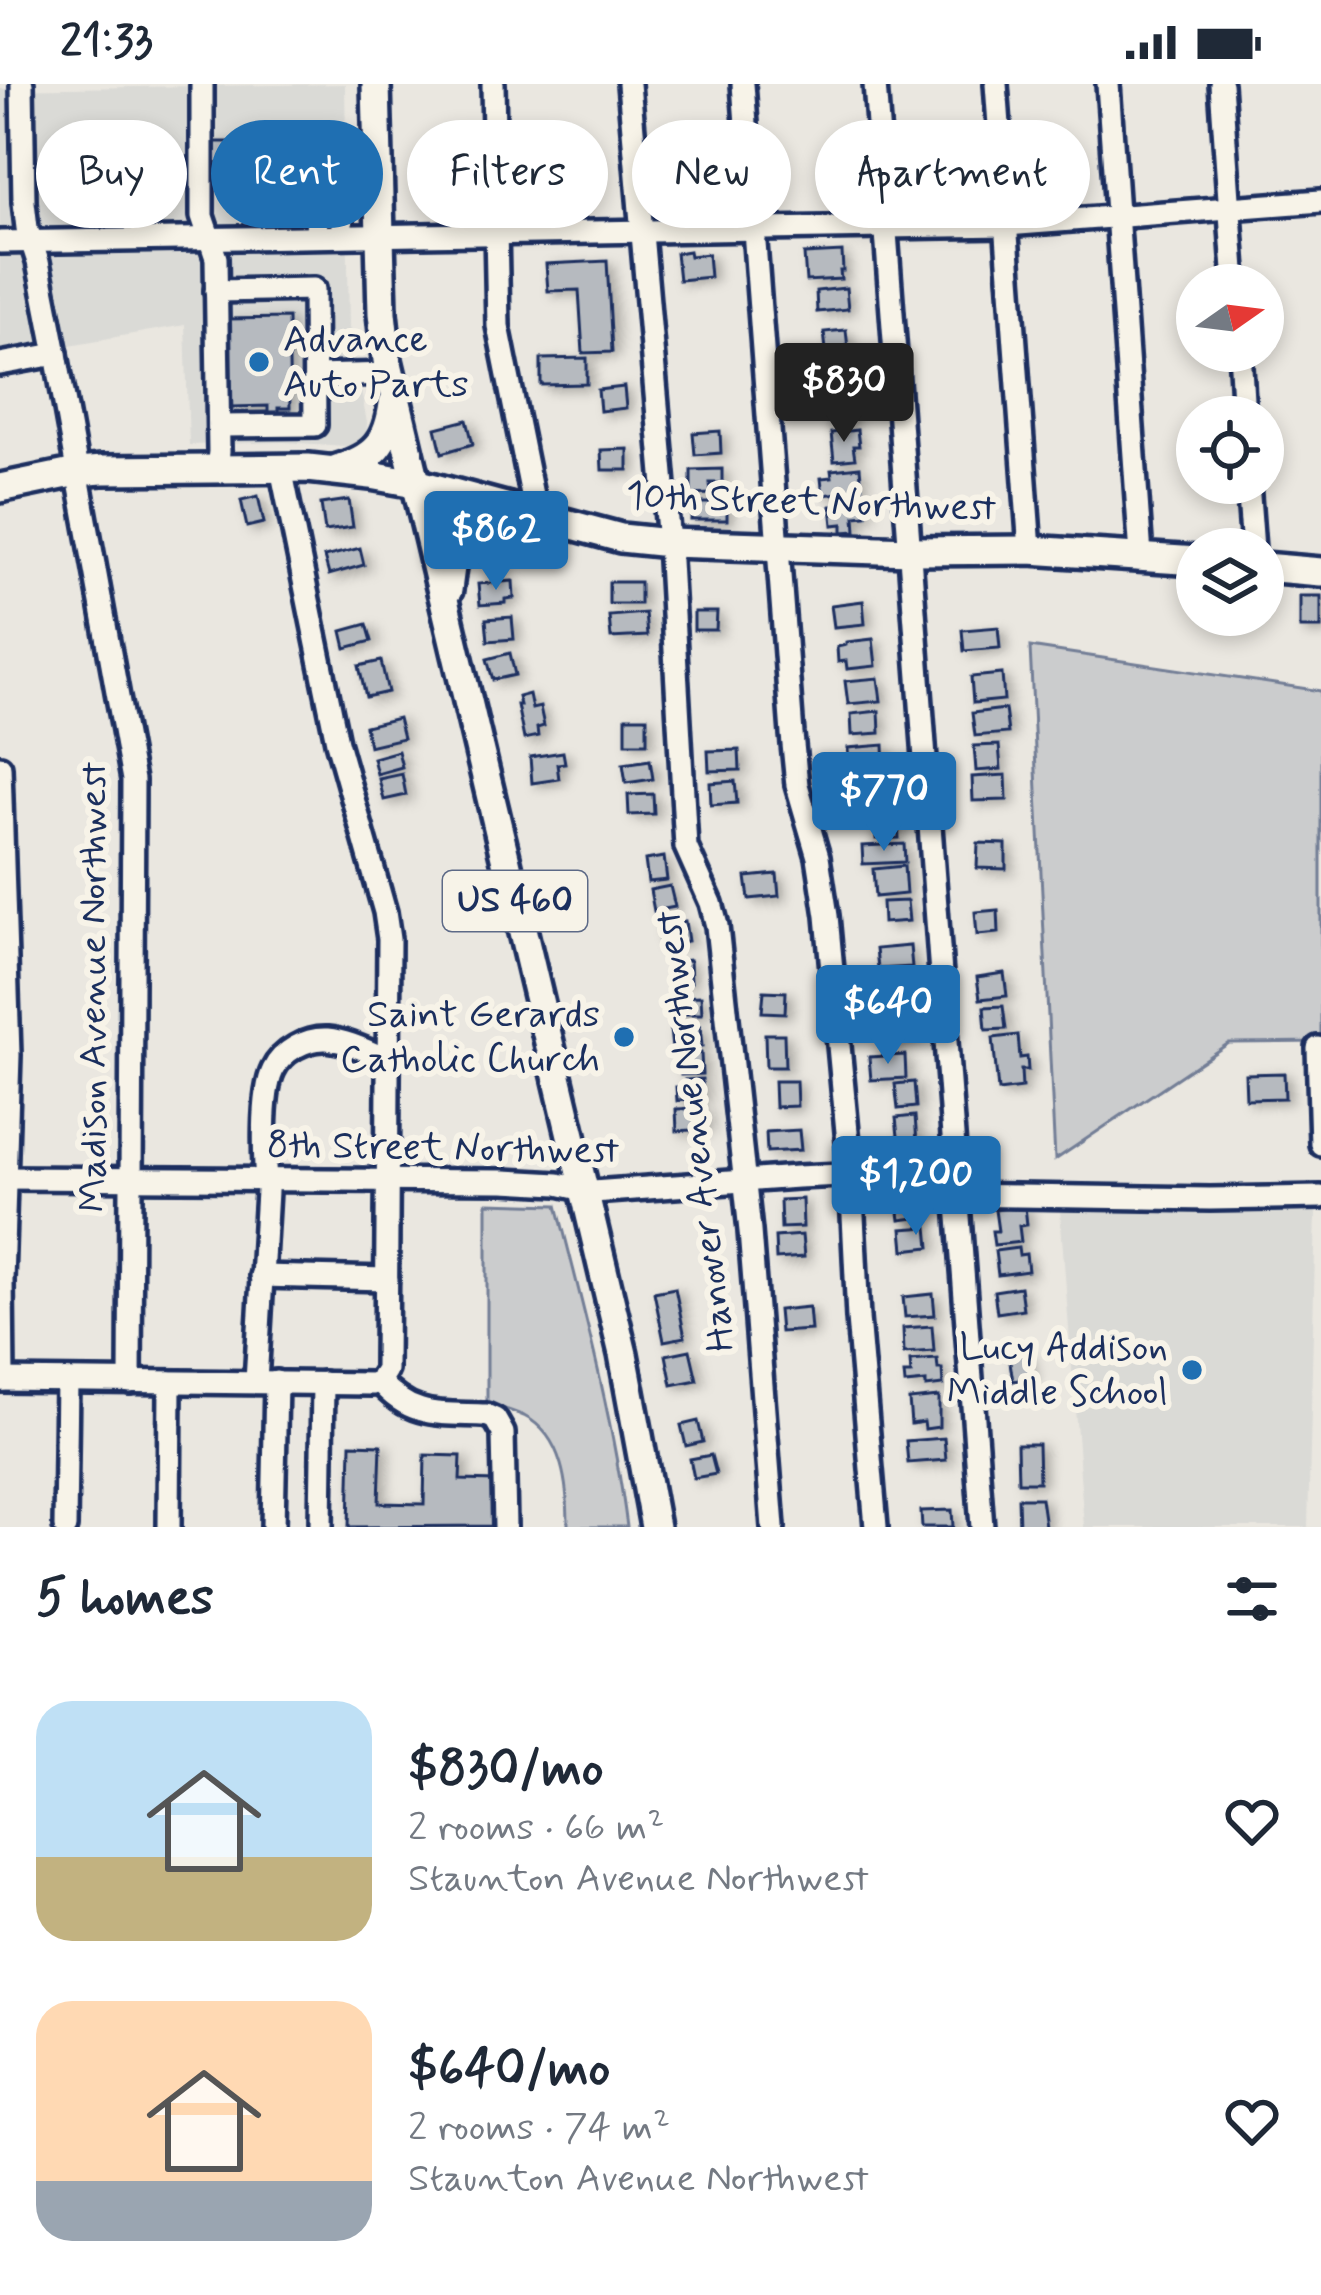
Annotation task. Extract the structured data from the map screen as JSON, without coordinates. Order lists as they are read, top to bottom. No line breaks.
{"streets":{"main road":["10th Street Northwest","US 460"],"street":["Madison Avenue Northwest","Hanover Avenue Northwest","8th Street Northwest"]},"crossings":[["10th Street Northwest","US 460"],["10th Street Northwest","Madison Avenue Northwest"],["10th Street Northwest","Hanover Avenue Northwest"],["US 460","8th Street Northwest"],["Madison Avenue Northwest","8th Street Northwest"],["Hanover Avenue Northwest","8th Street Northwest"]],"places":["Advance Auto Parts","Saint Gerards Catholic Church","Lucy Addison Middle School"],"north":"right","page":{"status":"21:33","chip":["Buy","Rent","Filters","New","Apartment"],"price":["$830","$862","$770","$640","$1,200"],"heading":"5 homes","list":[{"name":"$830/mo","note":"2 rooms · 66 m² · Staunton Avenue Northwest"},{"name":"$640/mo","note":"2 rooms · 74 m² · Staunton Avenue Northwest"}]}}
